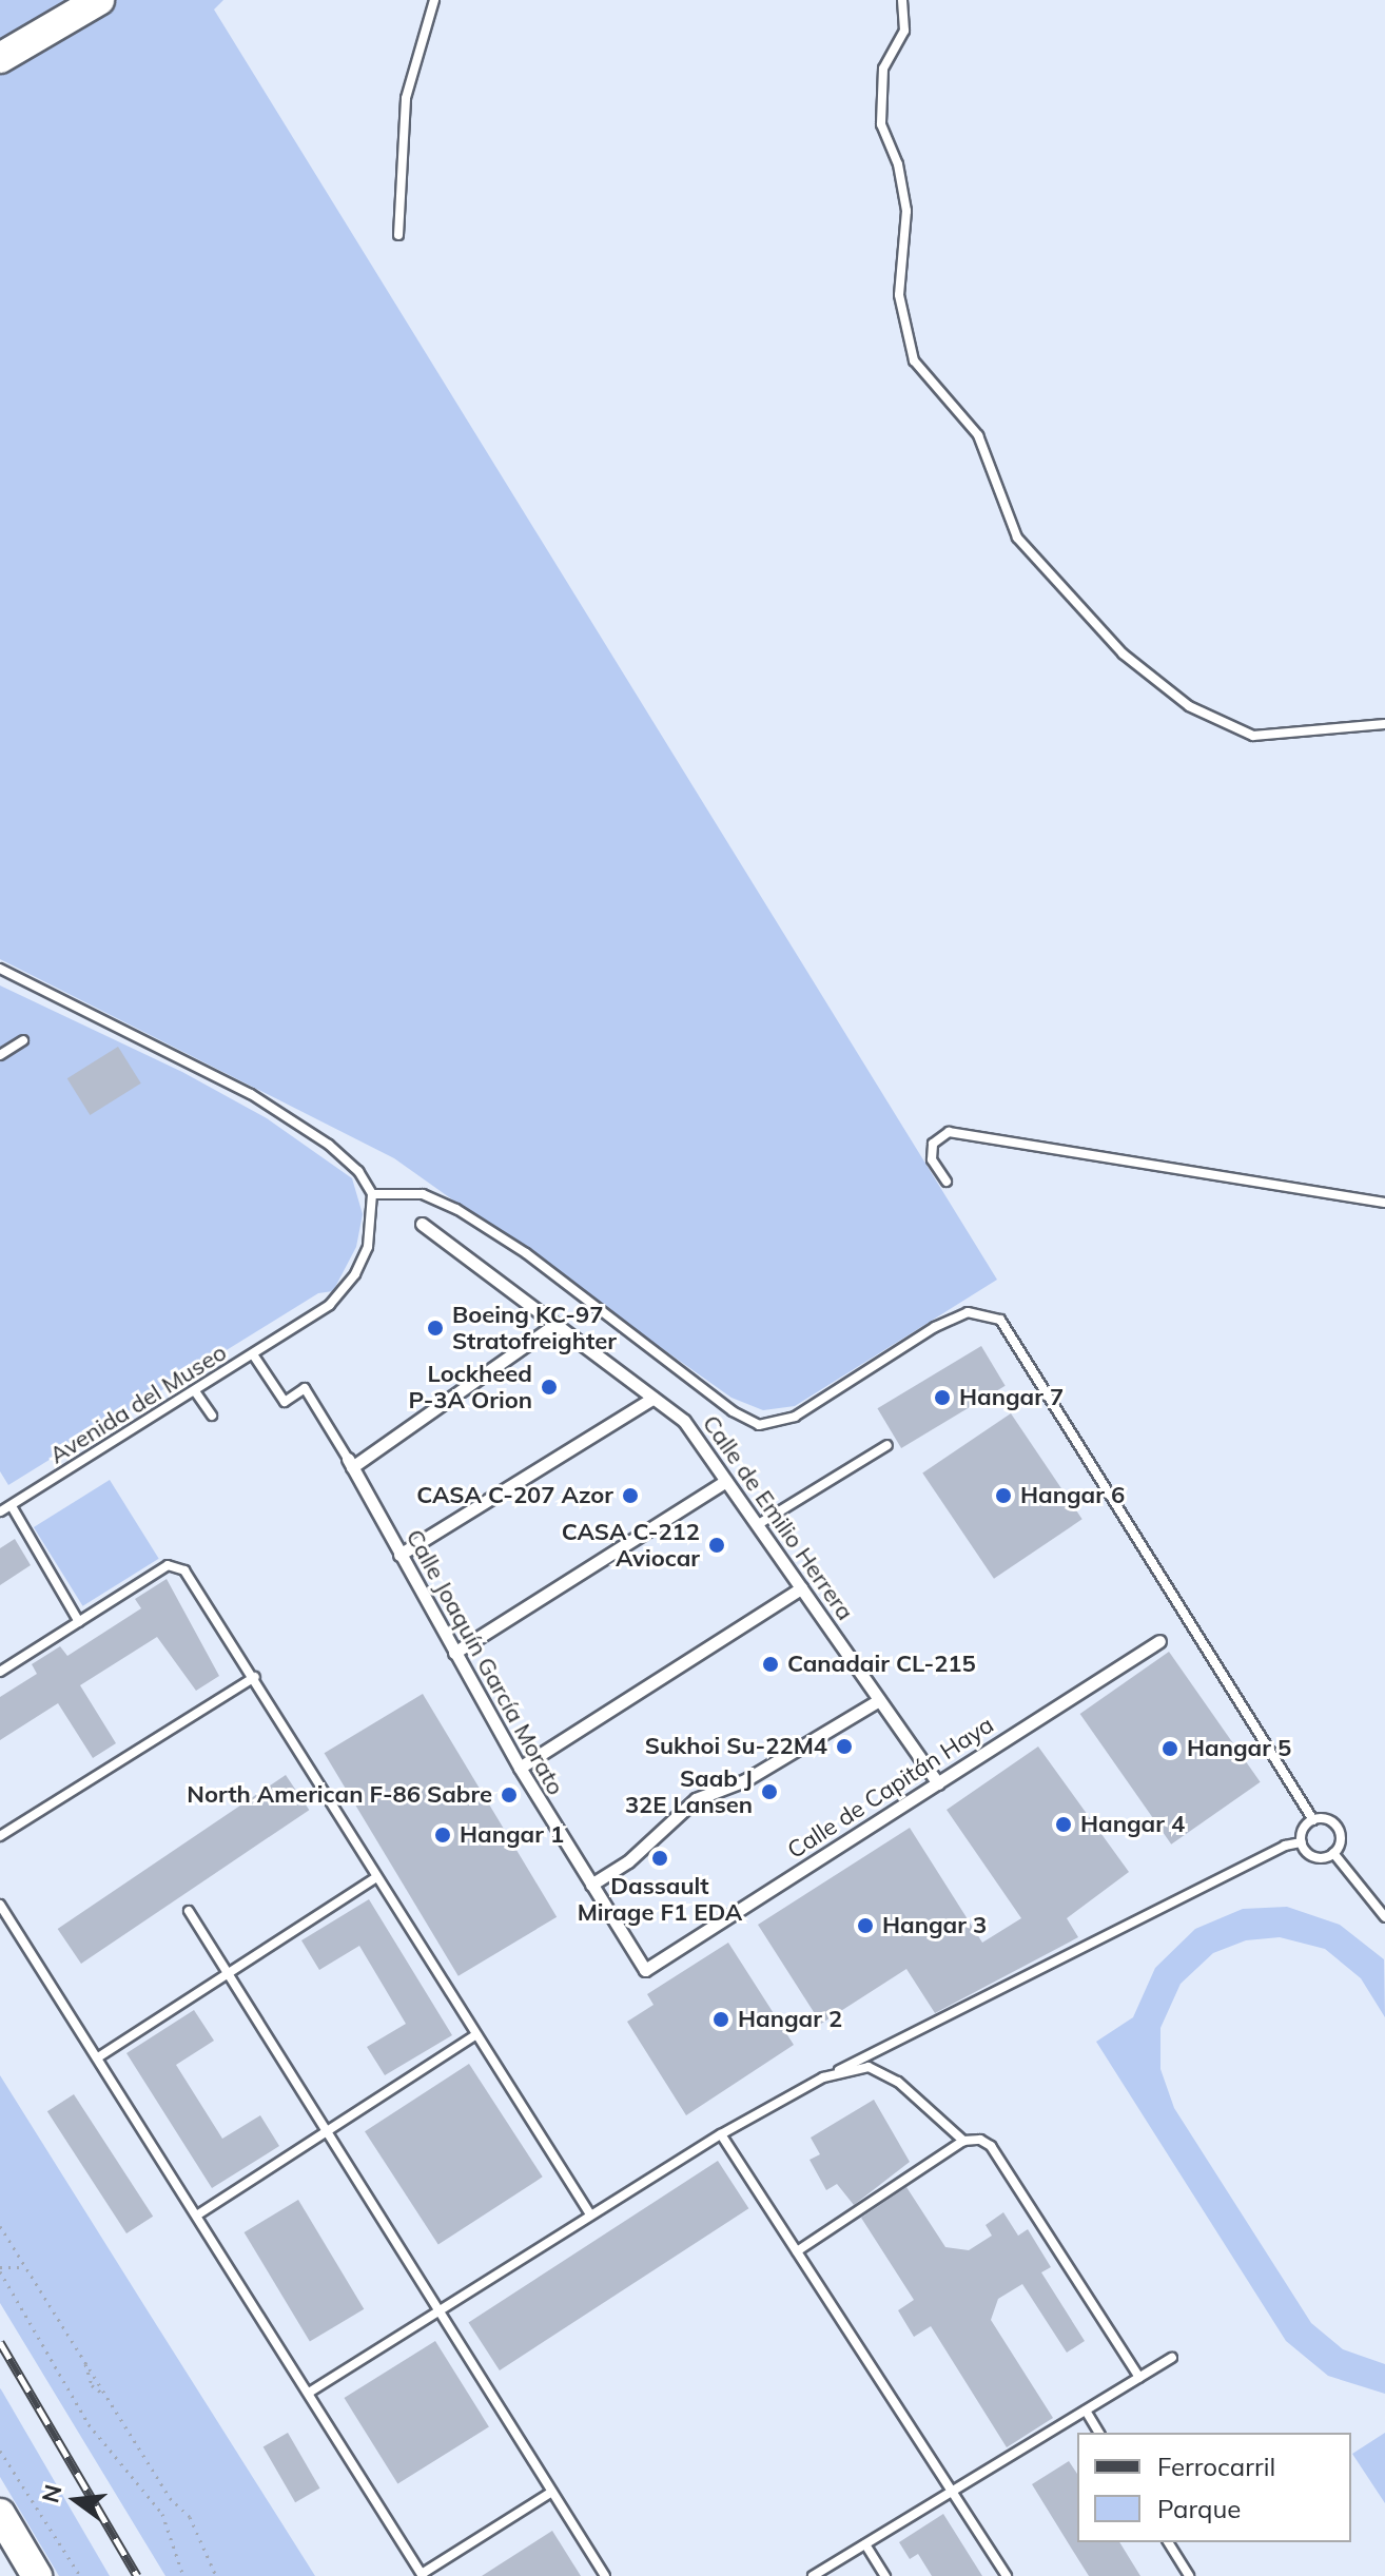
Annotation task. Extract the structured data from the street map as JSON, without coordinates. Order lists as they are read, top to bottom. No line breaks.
{"streets":{"street":["Calle de Emilio Herrera","Calle Joaquín García Morato","Calle de Capitán Haya"],"lane":["Avenida del Museo"]},"crossings":[["Calle de Emilio Herrera","Calle de Capitán Haya"],["Calle Joaquín García Morato","Calle de Capitán Haya"]],"places":["Boeing KC-97 Stratofreighter","Lockheed P-3A Orion","Hangar 7","CASA C-207 Azor","Hangar 6","CASA C-212 Aviocar","Canadair CL-215","Sukhoi Su-22M4","Hangar 5","Saab J 32E Lansen","North American F-86 Sabre","Hangar 4","Hangar 1","Dassault Mirage F1 EDA","Hangar 3","Hangar 2"],"legend":["Ferrocarril","Parque"],"north":"left"}
